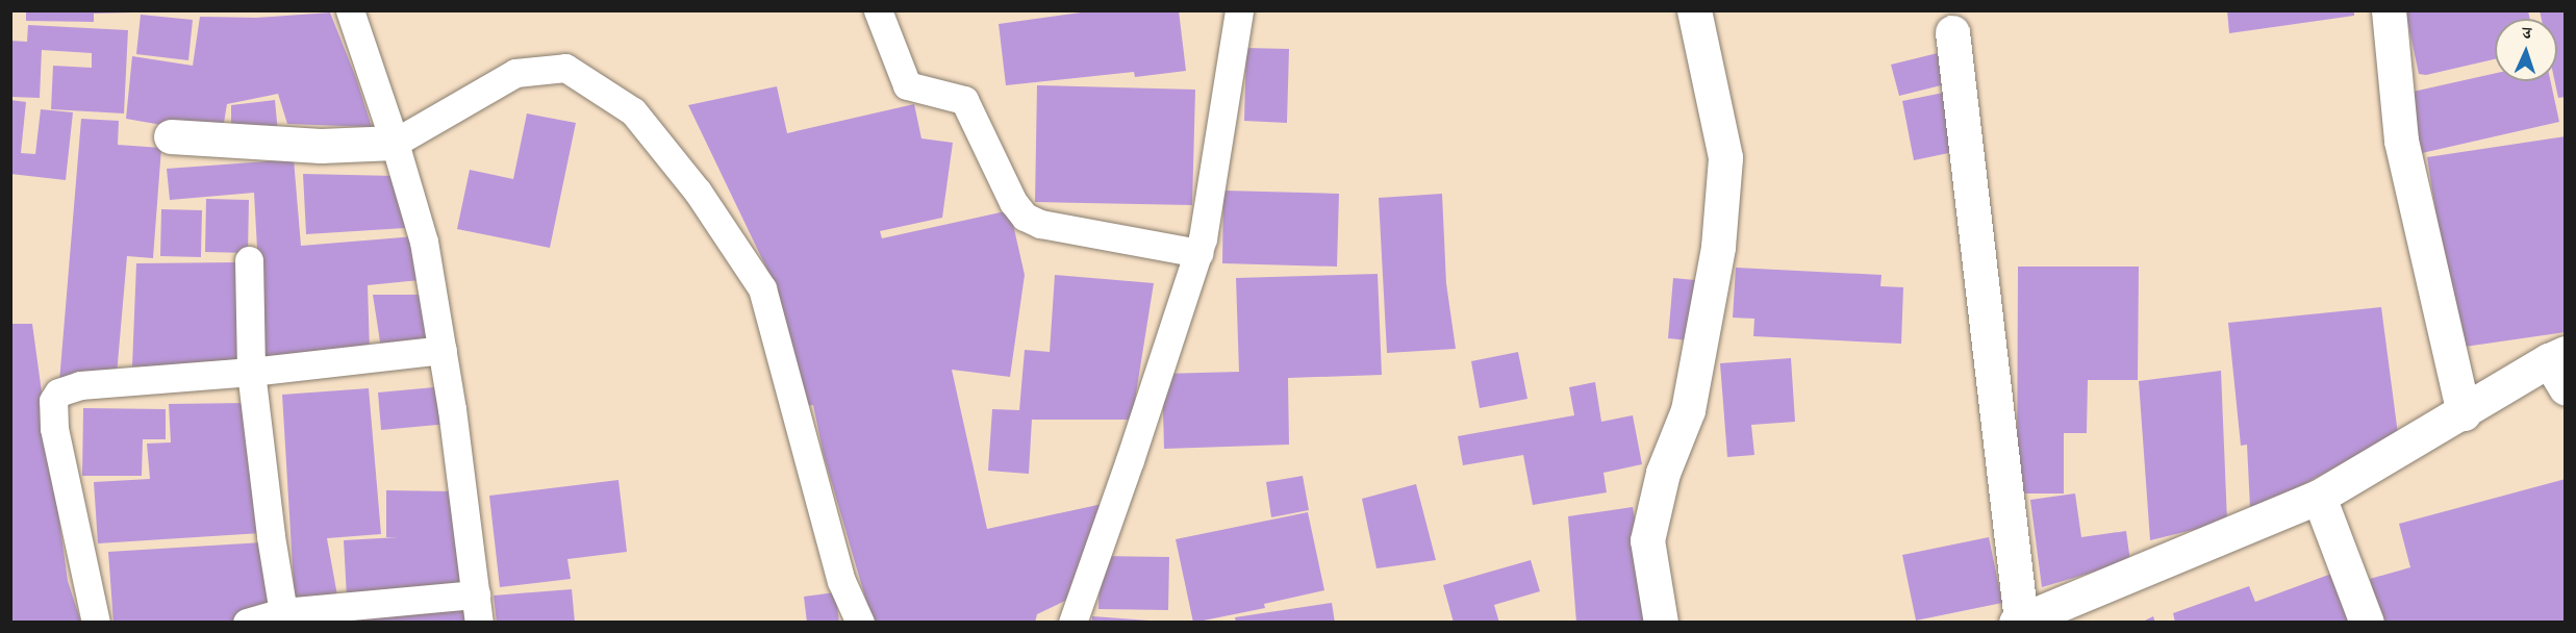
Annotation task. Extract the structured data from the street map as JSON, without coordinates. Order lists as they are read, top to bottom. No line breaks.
{"north":"top"}
